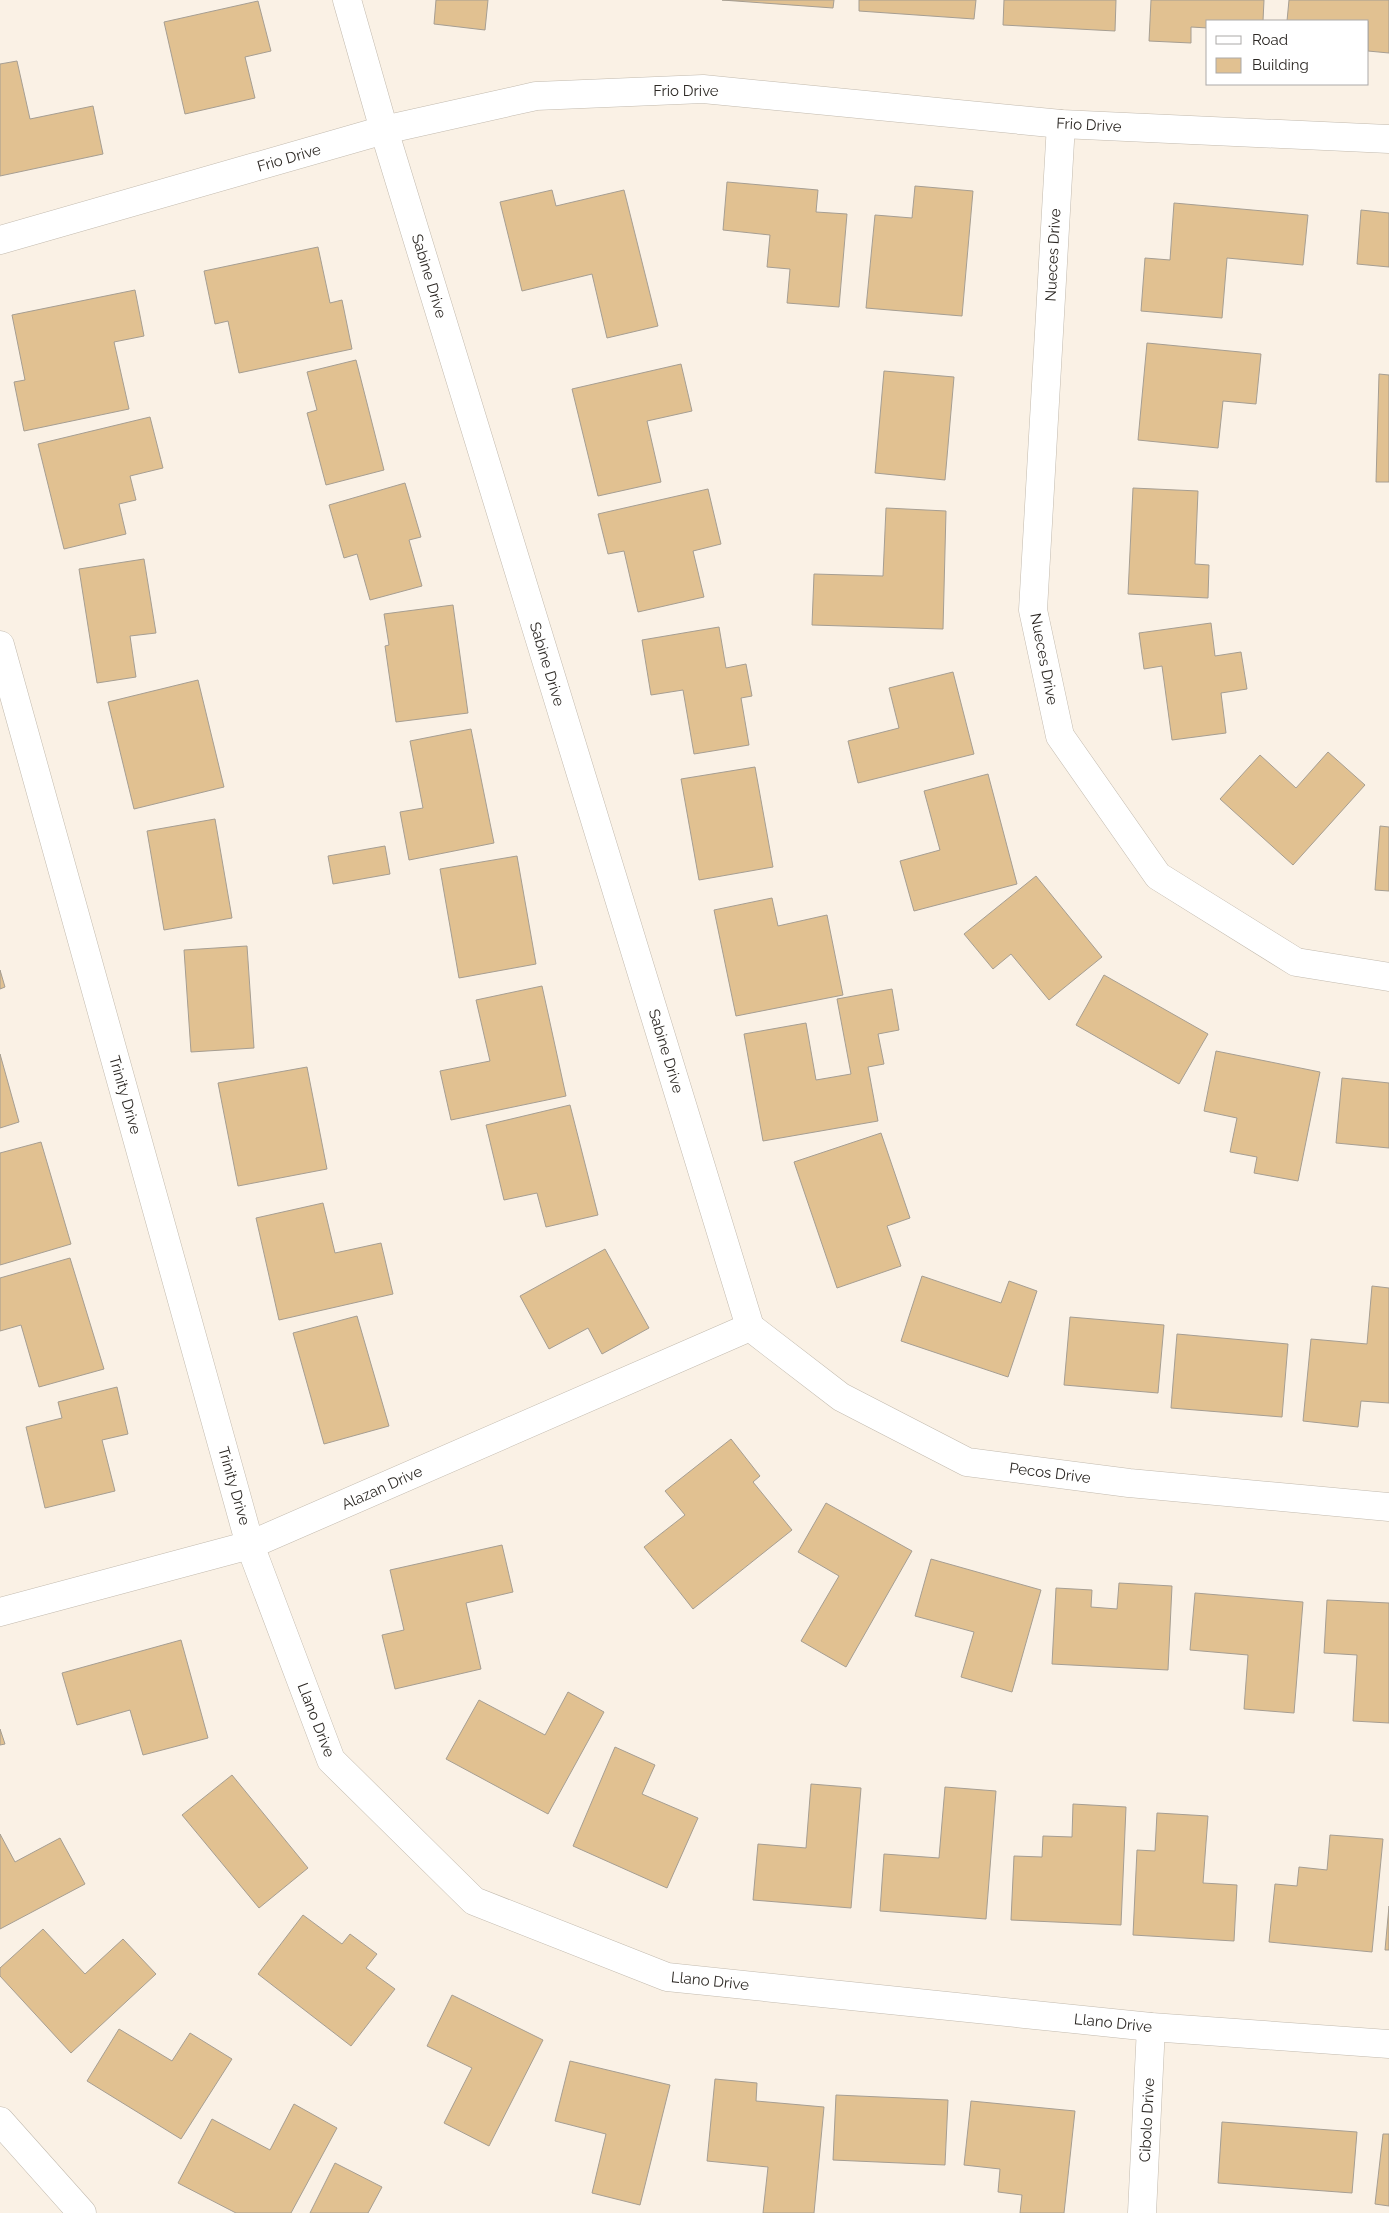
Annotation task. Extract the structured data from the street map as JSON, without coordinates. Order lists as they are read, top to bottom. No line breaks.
{"streets":{"street":["Frio Drive","Nueces Drive","Sabine Drive","Trinity Drive","Pecos Drive","Alazan Drive","Llano Drive","Cibolo Drive"]},"crossings":[["Frio Drive","Nueces Drive"],["Frio Drive","Sabine Drive"],["Sabine Drive","Pecos Drive"],["Sabine Drive","Alazan Drive"],["Trinity Drive","Alazan Drive"],["Trinity Drive","Llano Drive"],["Pecos Drive","Alazan Drive"],["Alazan Drive","Llano Drive"],["Llano Drive","Cibolo Drive"]],"legend":["Road","Building"]}
